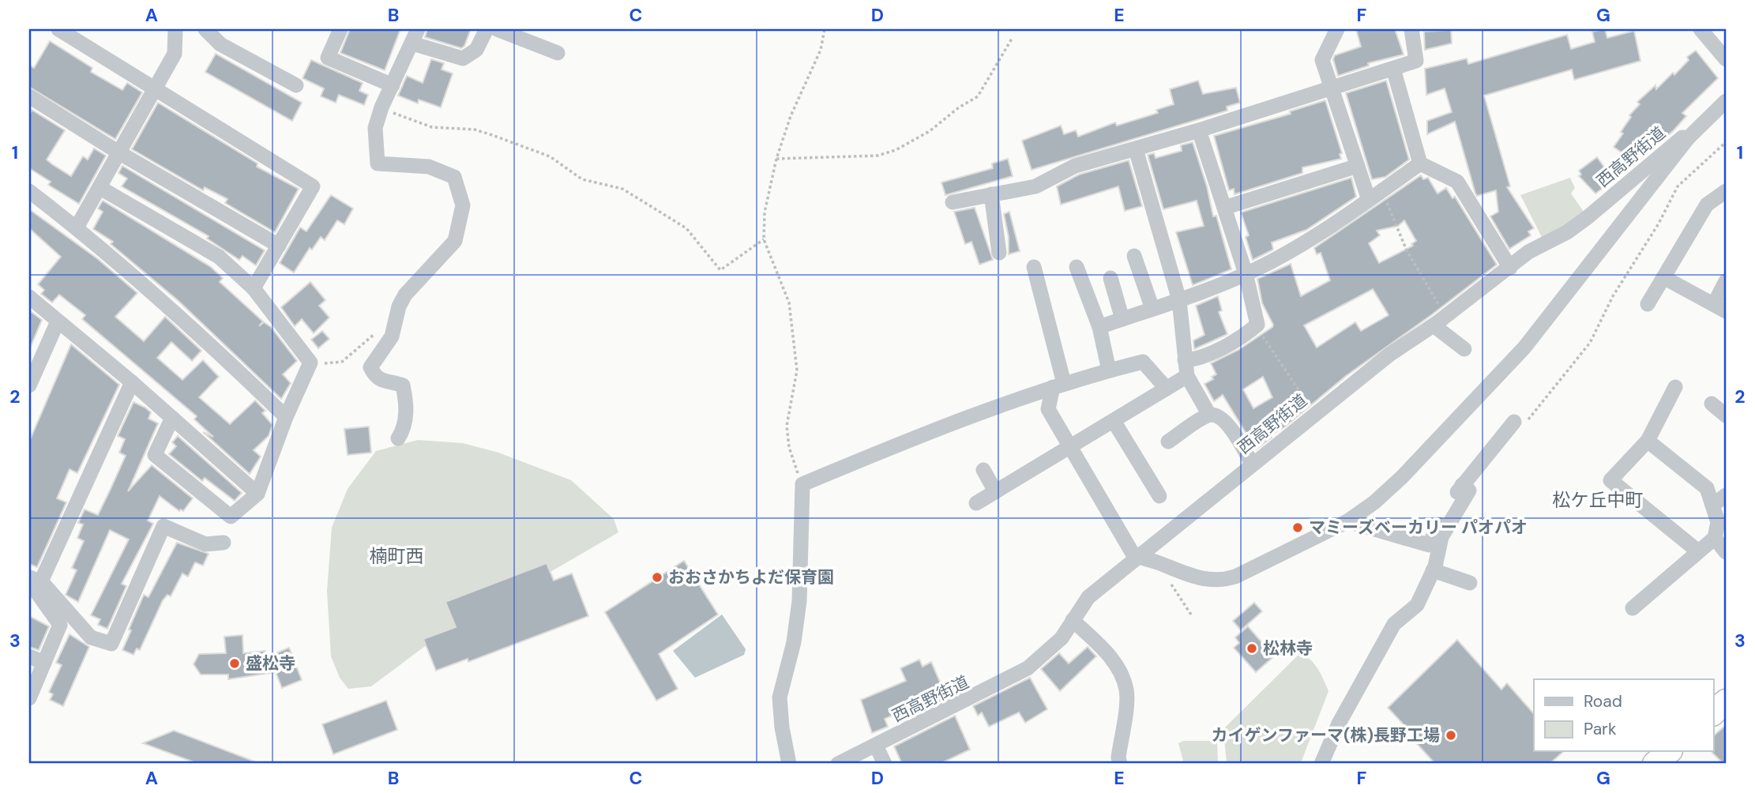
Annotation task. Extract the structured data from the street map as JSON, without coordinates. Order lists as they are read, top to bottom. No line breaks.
{"streets":{"street":["西高野街道"]},"districts":["松ケ丘中町","楠町西"],"places":["マミーズベーカリー パオパオ","おおさかちよだ保育園","松林寺","盛松寺","カイゲンファーマ(株)長野工場"],"legend":["Road","Park"],"grid":{"columns":["A","B","C","D","E","F","G"],"rows":["1","2","3"]}}
